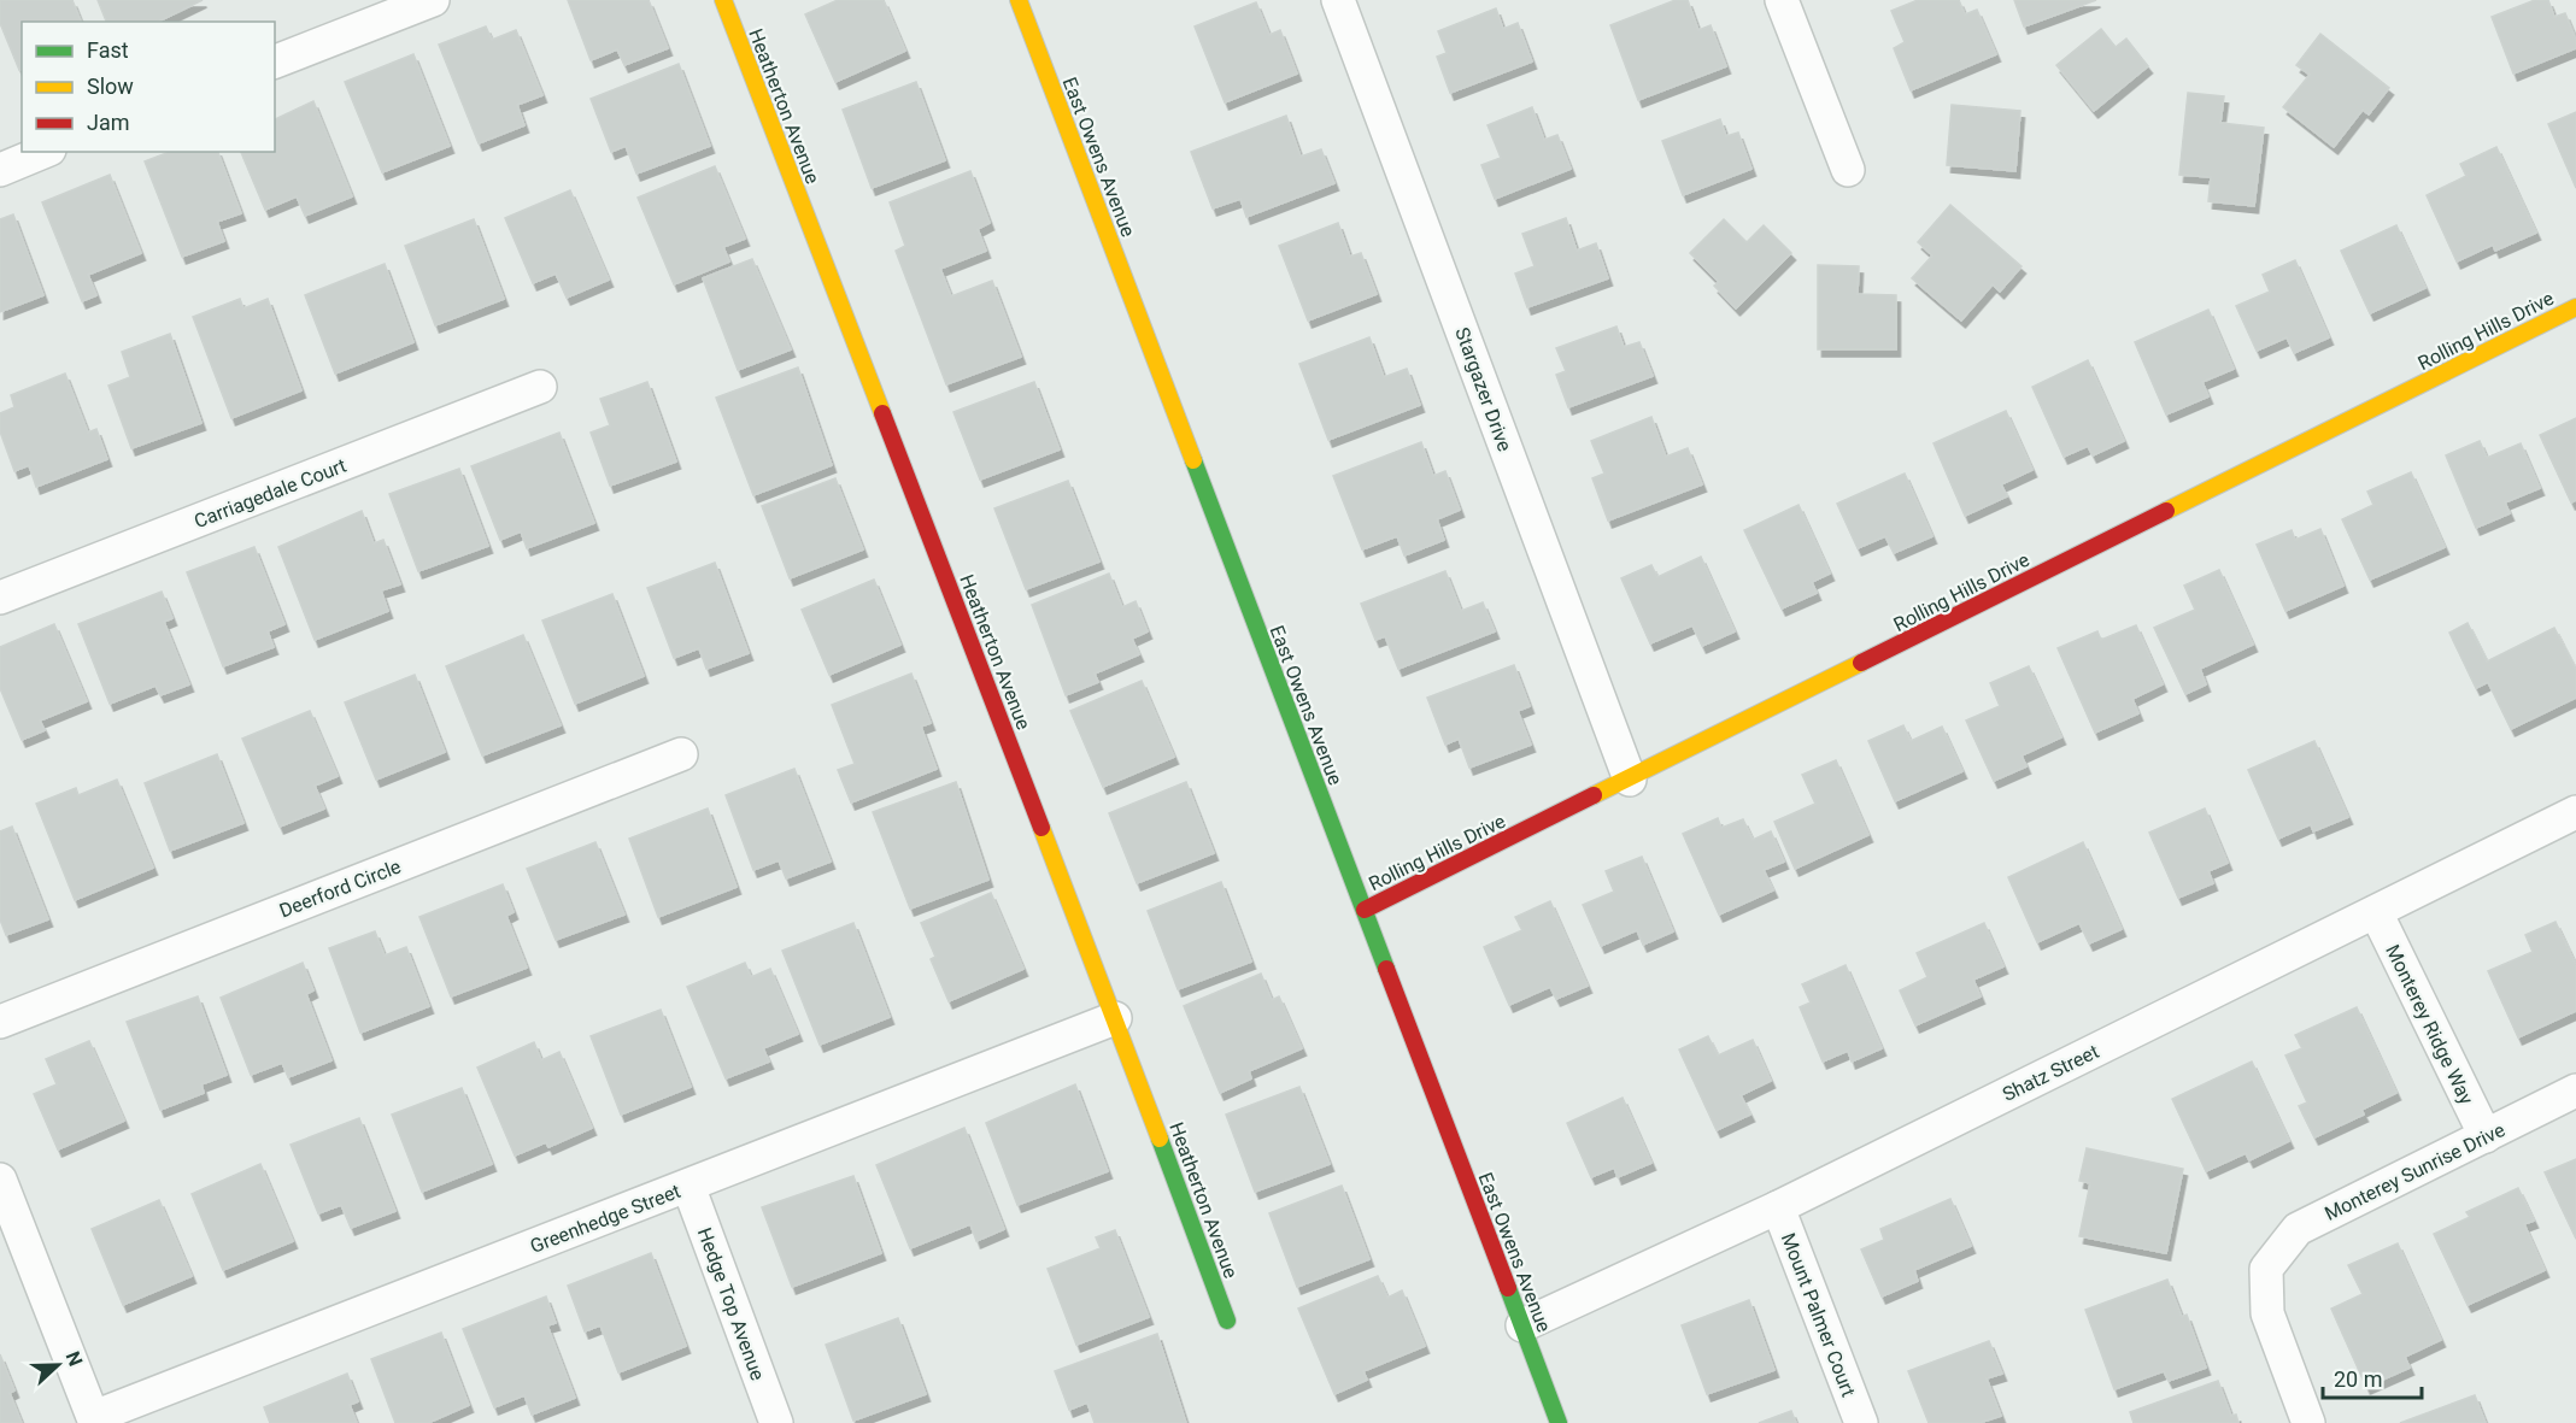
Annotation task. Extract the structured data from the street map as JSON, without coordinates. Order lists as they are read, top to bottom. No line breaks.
{"streets":{"street":["Heatherton Avenue","East Owens Avenue","Rolling Hills Drive","Stargazer Drive","Carriagedale Court","Deerford Circle","Monterey Ridge Way","Shatz Street","Monterey Sunrise Drive","Greenhedge Street","Hedge Top Avenue","Mount Palmer Court"]},"crossings":[["Heatherton Avenue","Greenhedge Street"],["East Owens Avenue","Rolling Hills Drive"],["East Owens Avenue","Shatz Street"],["Rolling Hills Drive","Stargazer Drive"],["Monterey Ridge Way","Shatz Street"],["Monterey Ridge Way","Monterey Sunrise Drive"],["Shatz Street","Mount Palmer Court"],["Greenhedge Street","Hedge Top Avenue"]],"legend":["Fast","Slow","Jam"],"scale_bar":"20 m","north":"right"}
